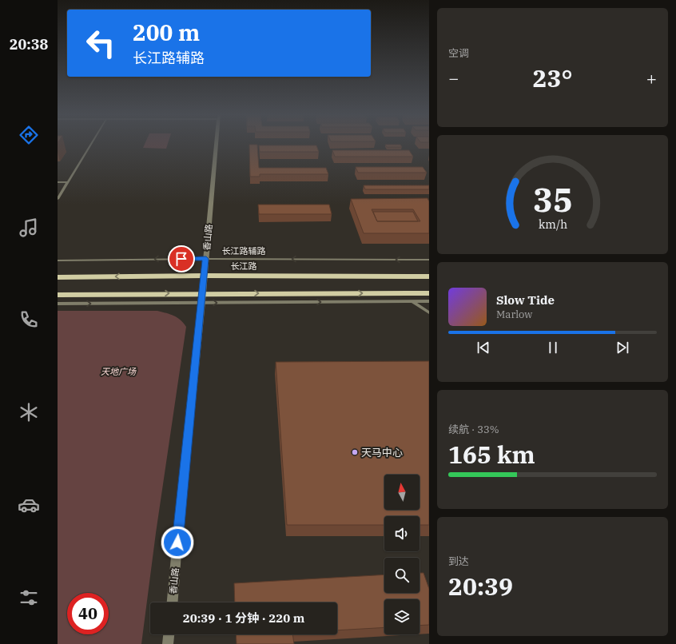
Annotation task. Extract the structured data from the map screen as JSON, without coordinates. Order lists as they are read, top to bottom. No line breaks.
{"streets":{"main road":["长江路"],"street":["香山路"],"lane":["长江路辅路"]},"crossings":[["香山路","长江路辅路"],["香山路","长江路"]],"one_way":["长江路辅路"],"parks":["天地广场"],"places":["天马中心"],"north":"top","page":{"tabs":"20:38","tile":["空调",["续航 · 33%","165 km"],["到达","20:39"]],"turn":["200 m","长江路辅路"],"heat":["−","23°","+"],"song":["Slow Tide","Marlow"],"limit":"40","trip":"20:39 · 1 分钟 · 220 m","gauge":["35","km/h"]}}
